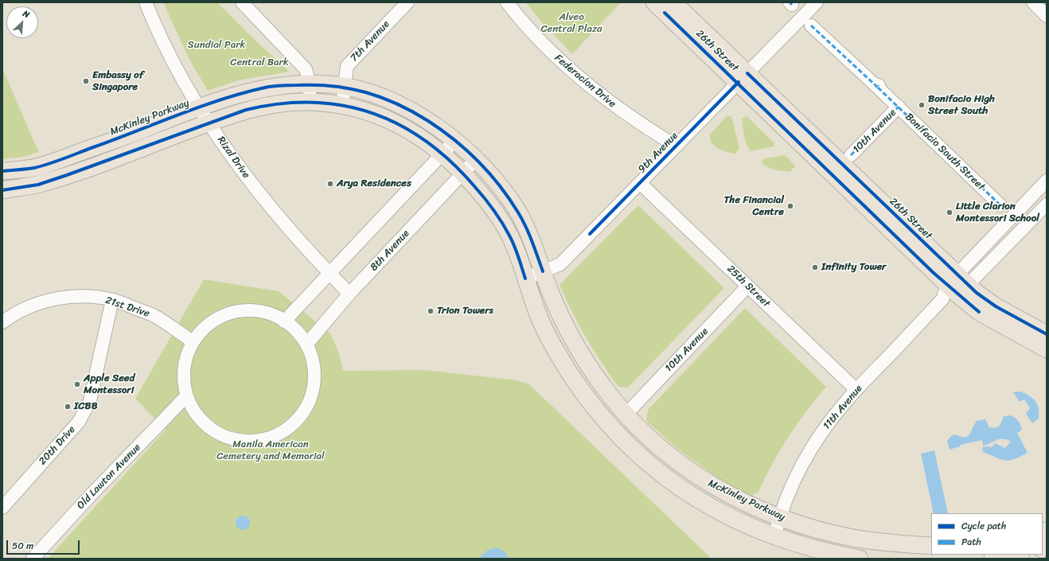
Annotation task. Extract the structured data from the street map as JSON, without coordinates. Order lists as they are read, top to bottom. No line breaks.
{"streets":{"main road":["26th Street","McKinley Parkway"],"street":["7th Avenue","Federacion Drive","10th Avenue","Bonifacio South Street","9th Avenue","Rizal Drive","8th Avenue","25th Street","21st Drive","11th Avenue","20th Drive","Old Lawton Avenue"]},"crossings":[["7th Avenue","McKinley Parkway"],["26th Street","9th Avenue"],["26th Street","11th Avenue"],["Federacion Drive","9th Avenue"],["McKinley Parkway","10th Avenue"],["McKinley Parkway","9th Avenue"],["McKinley Parkway","Rizal Drive"],["McKinley Parkway","8th Avenue"],["McKinley Parkway","11th Avenue"],["10th Avenue","Bonifacio South Street"],["10th Avenue","25th Street"],["9th Avenue","25th Street"],["Rizal Drive","8th Avenue"],["25th Street","11th Avenue"],["21st Drive","20th Drive"]],"parks":["Alveo Central Plaza","Sundial Park","Central Bark","Manila American Cemetery and Memorial"],"places":["Embassy of Singapore","Bonifacio High Street South","Arya Residences","The Financial Centre","Little Clarion Montessori School","Infinity Tower","Trion Towers","Apple Seed Montessori","ICBB"],"legend":["Cycle path","Path"],"scale_bar":"50 m","north":"top right"}
